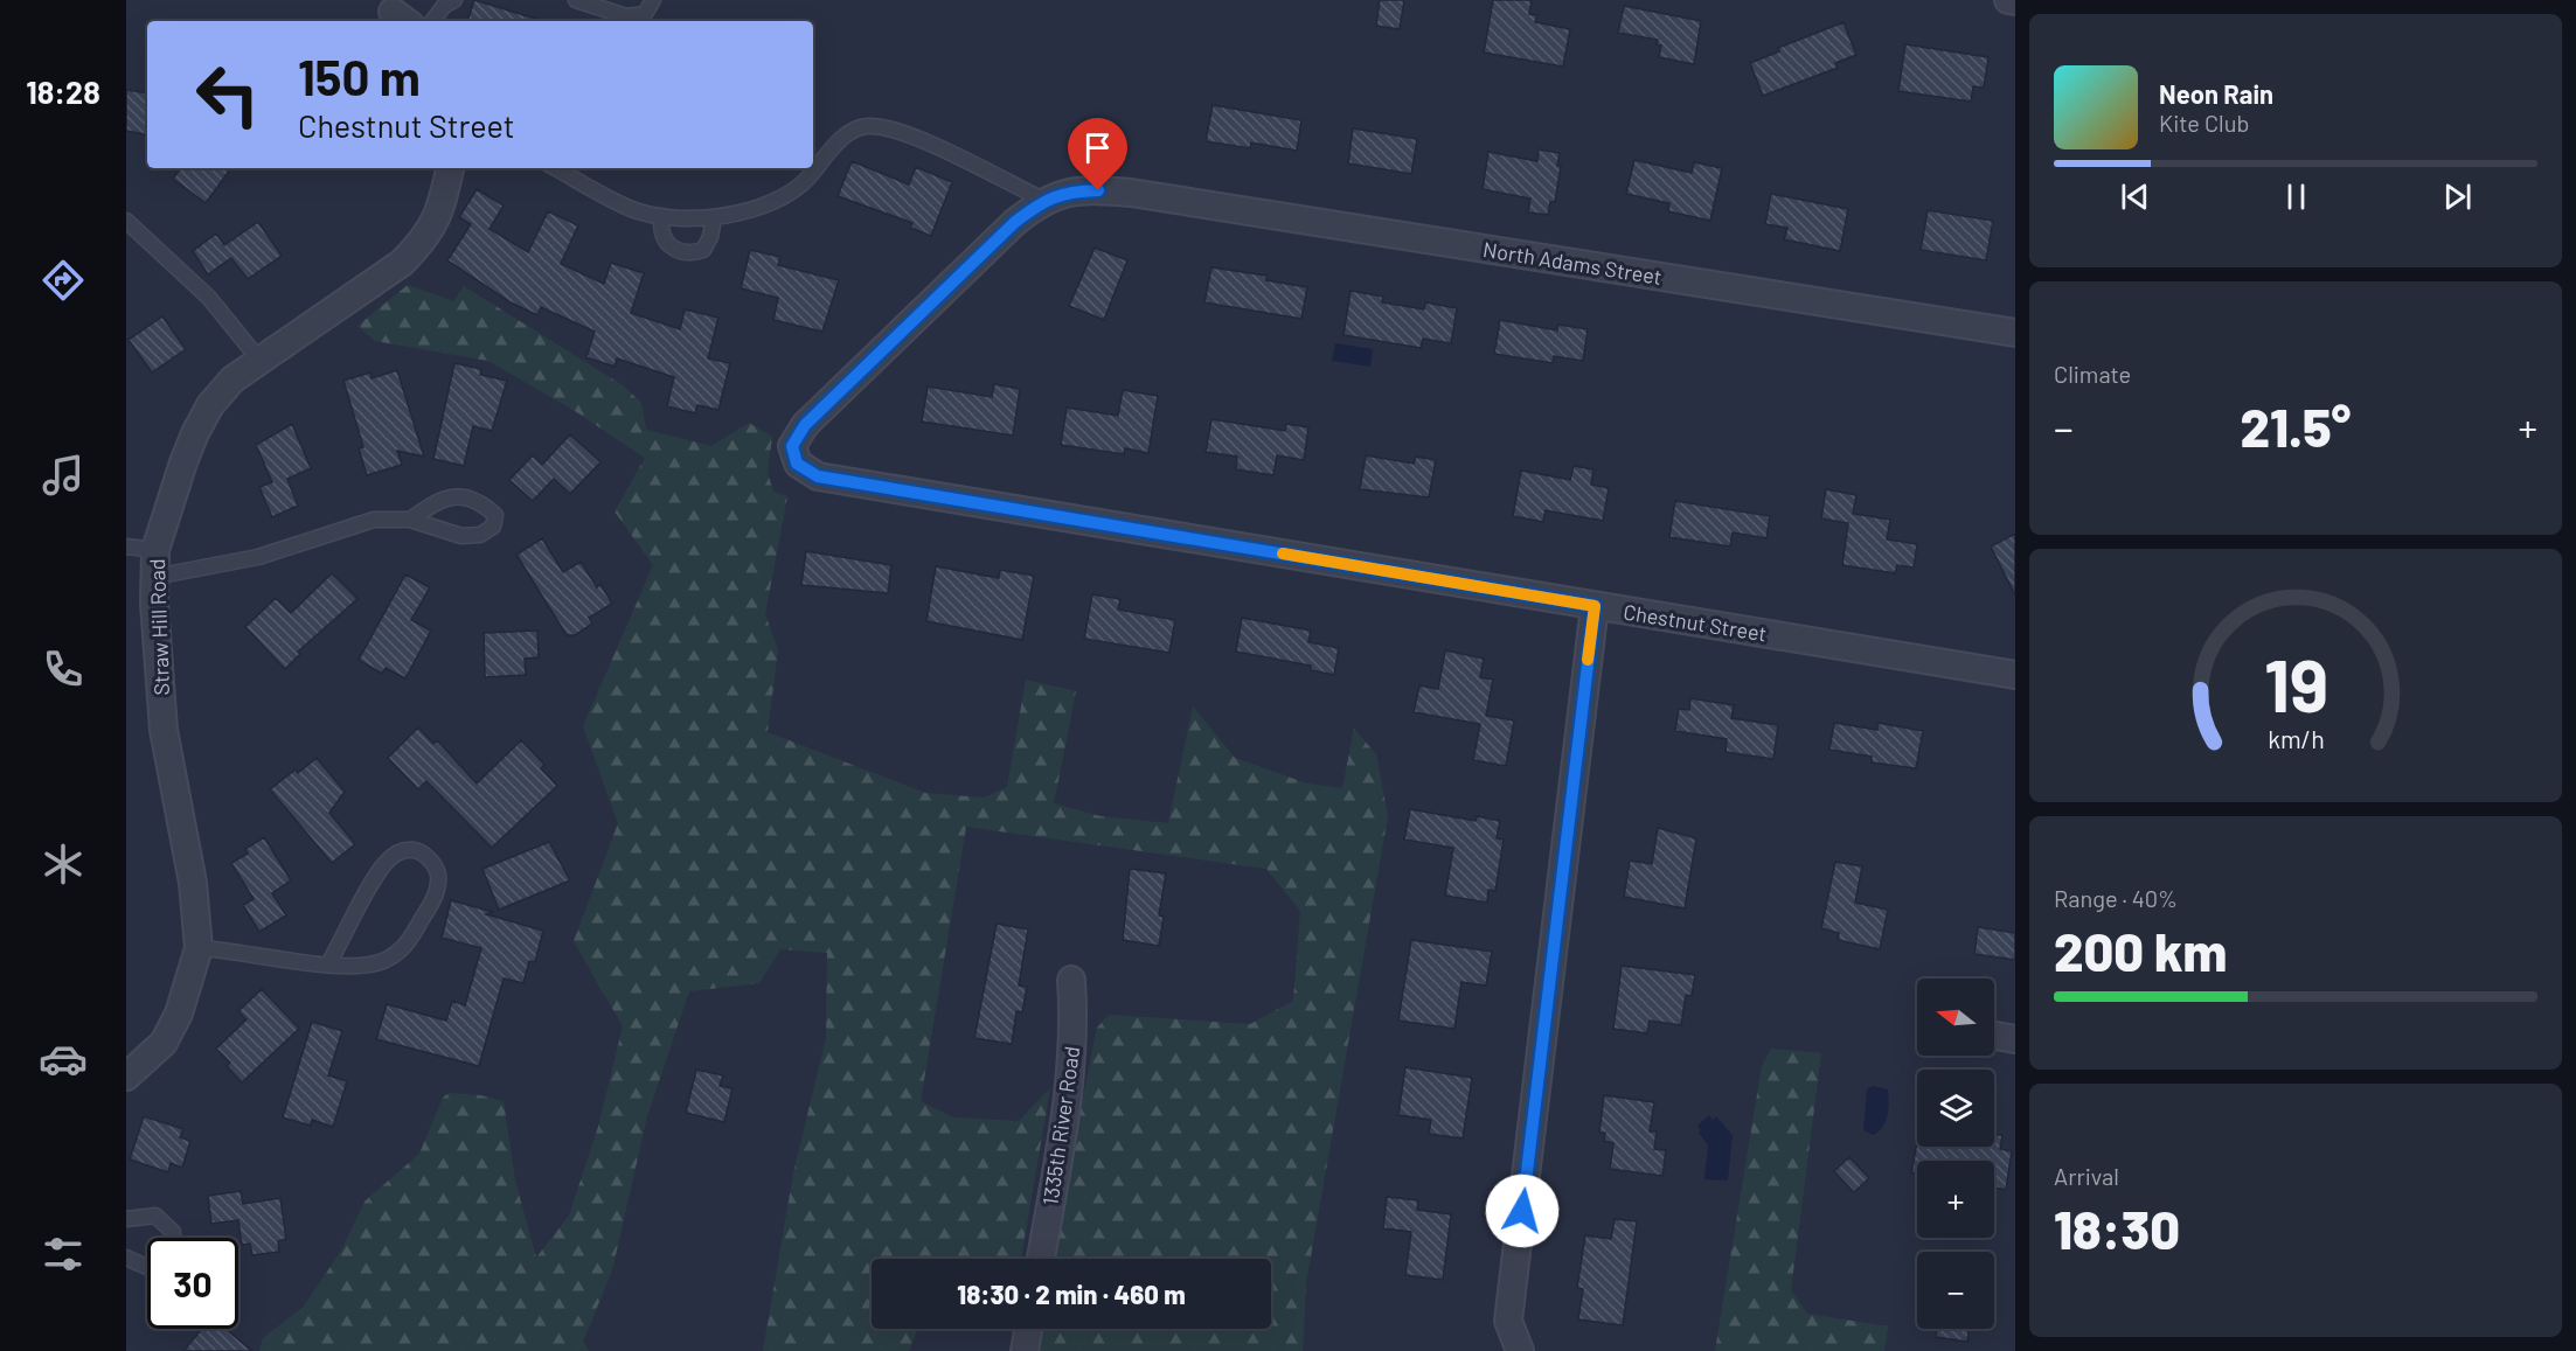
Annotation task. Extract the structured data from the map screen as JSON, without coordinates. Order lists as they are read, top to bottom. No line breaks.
{"streets":{"street":["North Adams Street","Chestnut Street","Straw Hill Road","1335th River Road"]},"crossings":[["North Adams Street","Chestnut Street"]],"north":"left","page":{"tabs":"18:28","turn":["150 m","Chestnut Street"],"song":["Neon Rain","Kite Club"],"tile":["Climate",["Range · 40%","200 km"],["Arrival","18:30"]],"heat":["−","21.5°","+"],"map_buttons":["+","−"],"limit":"30","trip":"18:30 · 2 min · 460 m","gauge":["19","km/h"]}}
